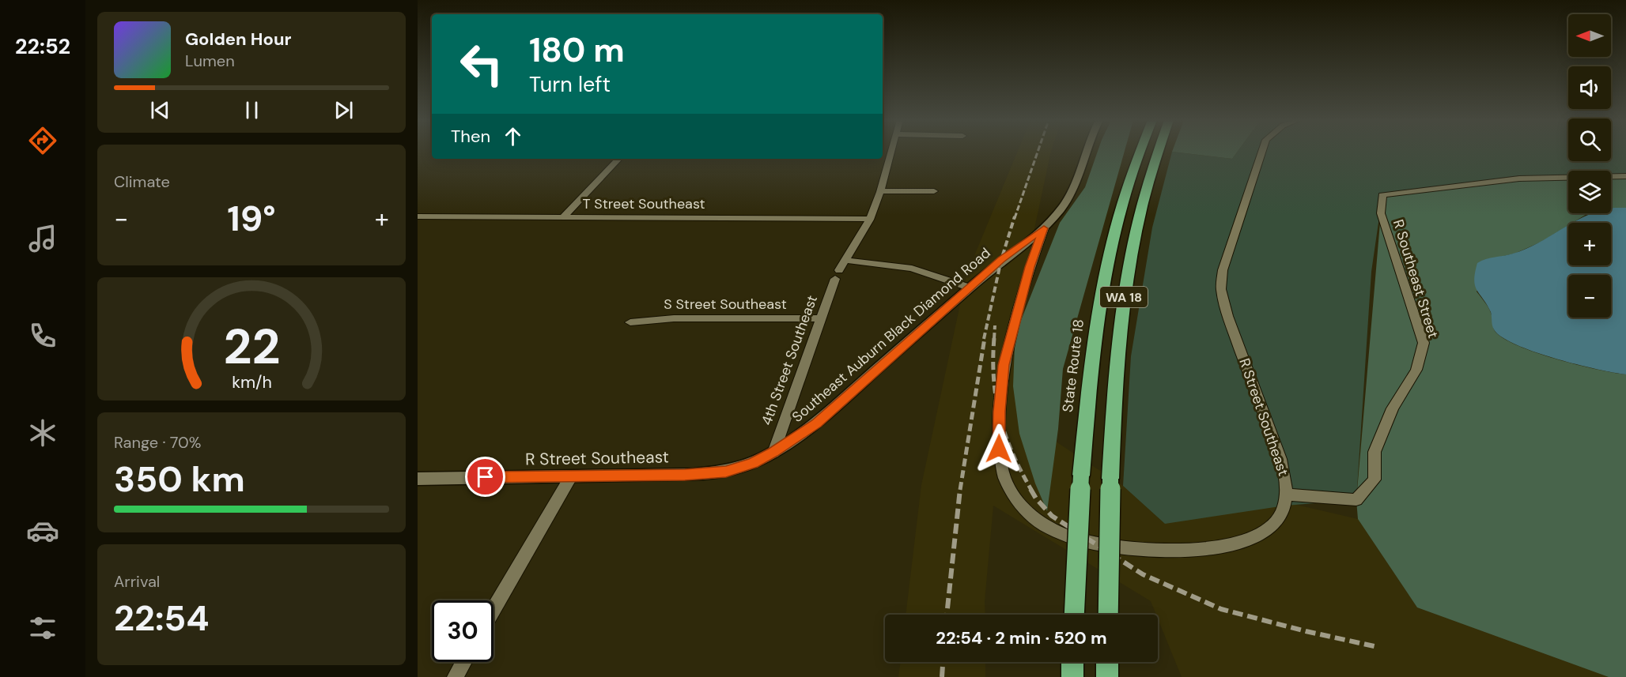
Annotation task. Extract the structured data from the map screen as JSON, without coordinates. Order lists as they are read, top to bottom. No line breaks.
{"streets":{"highway":["WA 18","State Route 18"],"main road":["Southeast Auburn Black Diamond Road","R Street Southeast"],"street":["T Street Southeast","R Southeast Street","S Street Southeast","4th Street Southeast"]},"crossings":[["T Street Southeast","4th Street Southeast"],["R Southeast Street","R Street Southeast"],["S Street Southeast","4th Street Southeast"],["Southeast Auburn Black Diamond Road","4th Street Southeast"],["Southeast Auburn Black Diamond Road","R Street Southeast"],["4th Street Southeast","R Street Southeast"]],"north":"left","page":{"tabs":"22:52","map_buttons":["+","−"],"turn":["180 m","Turn left"],"song":["Golden Hour","Lumen"],"then":"Then","tile":["Climate",["Range · 70%","350 km"],["Arrival","22:54"]],"heat":["−","19°","+"],"limit":"30","trip":"22:54 · 2 min · 520 m","gauge":["22","km/h"]}}
